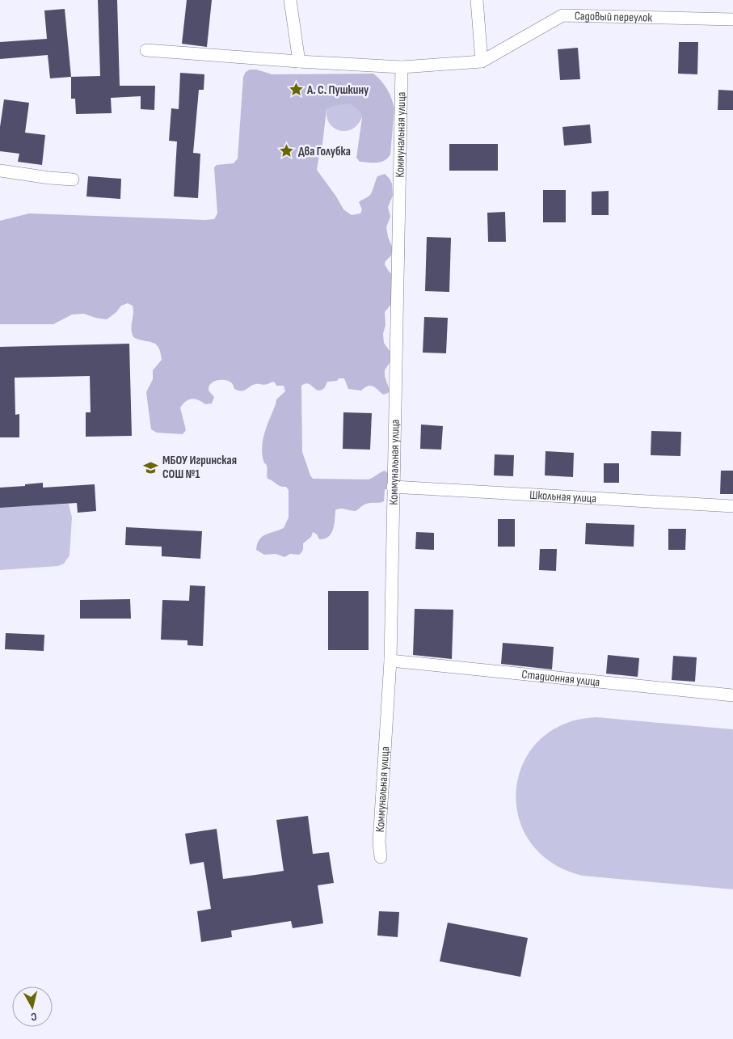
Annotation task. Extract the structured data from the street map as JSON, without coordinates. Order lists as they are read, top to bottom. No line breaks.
{"streets":{"street":["Садовый переулок","Коммунальная улица","Школьная улица","Стадионная улица"]},"crossings":[["Коммунальная улица","Школьная улица"],["Коммунальная улица","Стадионная улица"]],"places":{"place":["А. С. Пушкину","Два Голубка"],"school or university":["МБОУ Игринская СОШ №1"]},"north":"bottom"}
